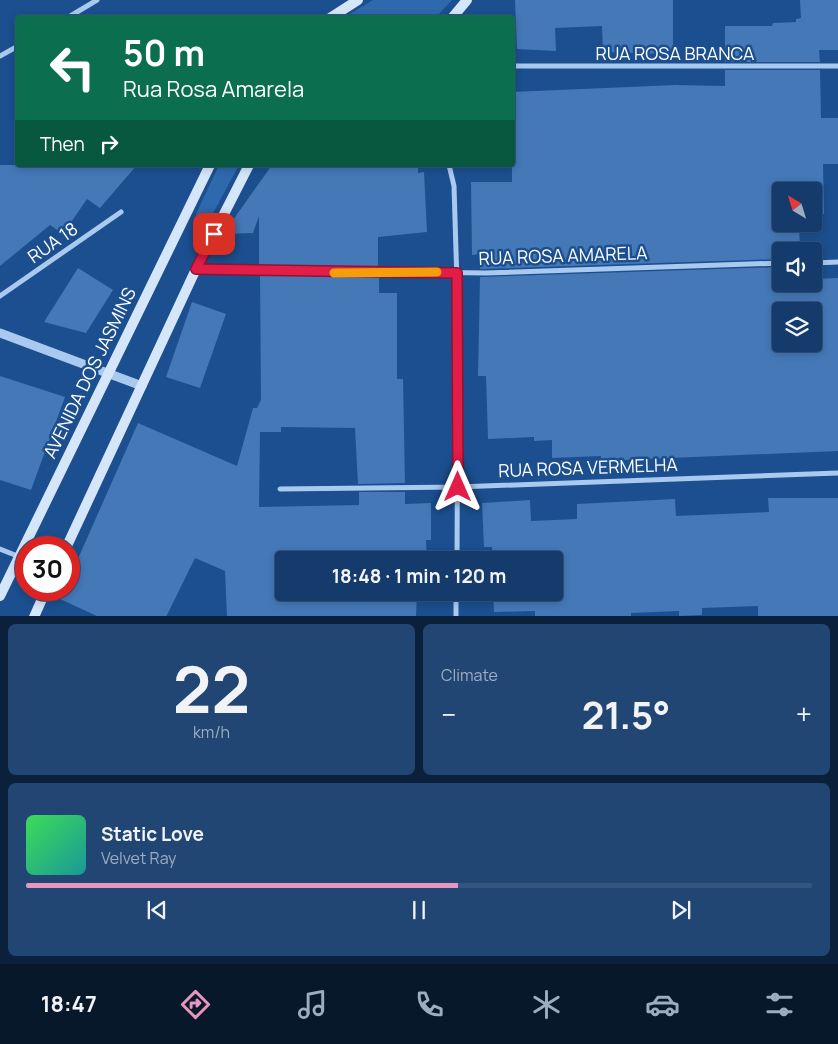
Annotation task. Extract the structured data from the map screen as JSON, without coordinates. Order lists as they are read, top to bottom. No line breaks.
{"streets":{"main road":["AVENIDA DOS JASMINS"],"street":["RUA ROSA BRANCA","RUA 18","RUA ROSA AMARELA","RUA ROSA VERMELHA"]},"north":"top left","page":{"turn":["50 m","Rua Rosa Amarela"],"then":"Then","limit":"30","trip":"18:48 · 1 min · 120 m","tile":[["22","km/h"],"Climate"],"heat":["−","21.5°","+"],"song":["Static Love","Velvet Ray"],"tabs":"18:47"}}
